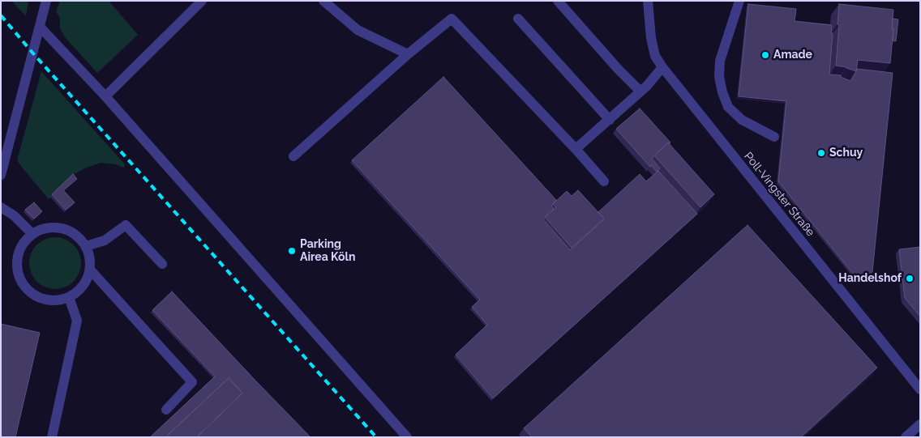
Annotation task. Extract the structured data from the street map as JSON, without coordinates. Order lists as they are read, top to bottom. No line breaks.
{"streets":{"street":["Poll-Vingster Straße"]},"places":["Amade","Schuy","Parking Airea Köln","Handelshof"]}
